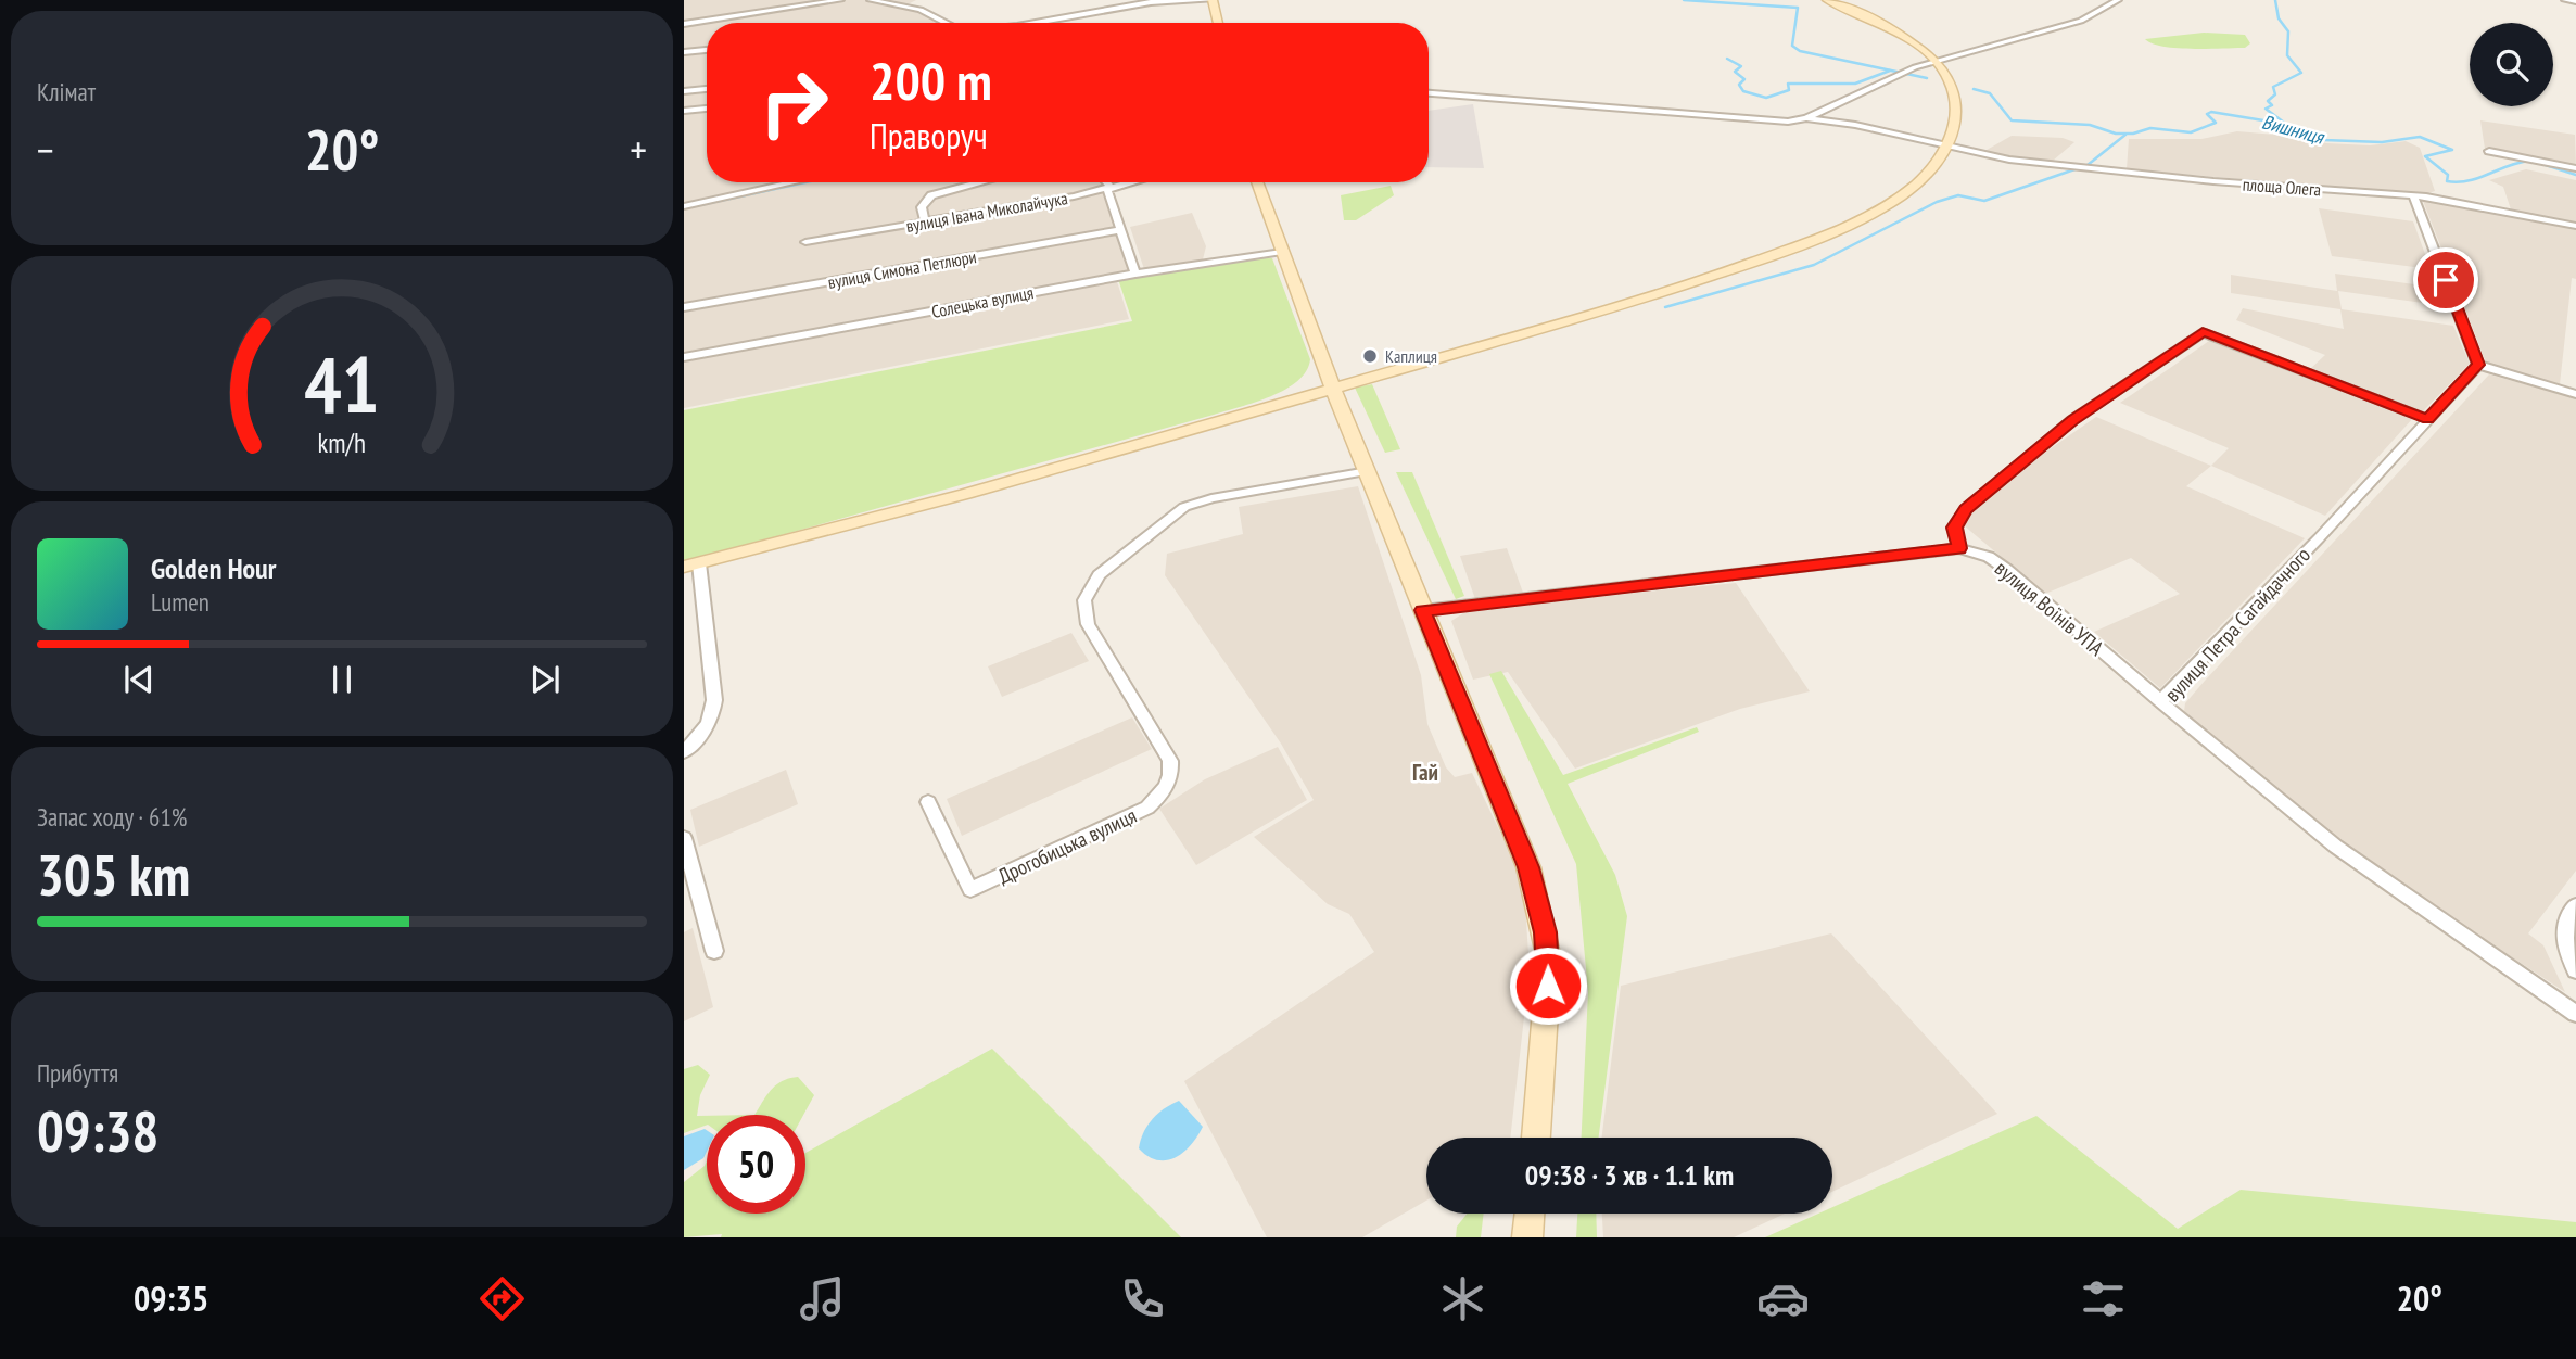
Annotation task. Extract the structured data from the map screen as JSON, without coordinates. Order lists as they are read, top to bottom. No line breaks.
{"streets":{"street":["площа Олега","вулиця Івана Миколайчука","вулиця Симона Петлюри","Солецька вулиця","вулиця Воїнів УПА","вулиця Петра Сагайдачного","Дрогобицька вулиця"]},"crossings":[["вулиця Воїнів УПА","вулиця Петра Сагайдачного"]],"districts":["Гай"],"water":["Вишниця"],"places":["Каплиця"],"page":{"tile":["Клімат",["Запас ходу · 61%","305 km"],["Прибуття","09:38"]],"turn":["200 m","Праворуч"],"heat":["−","20°","+"],"song":["Golden Hour","Lumen"],"limit":"50","trip":"09:38 · 3 хв · 1.1 km","tabs":["09:35","20°"],"gauge":["41","km/h"]}}
